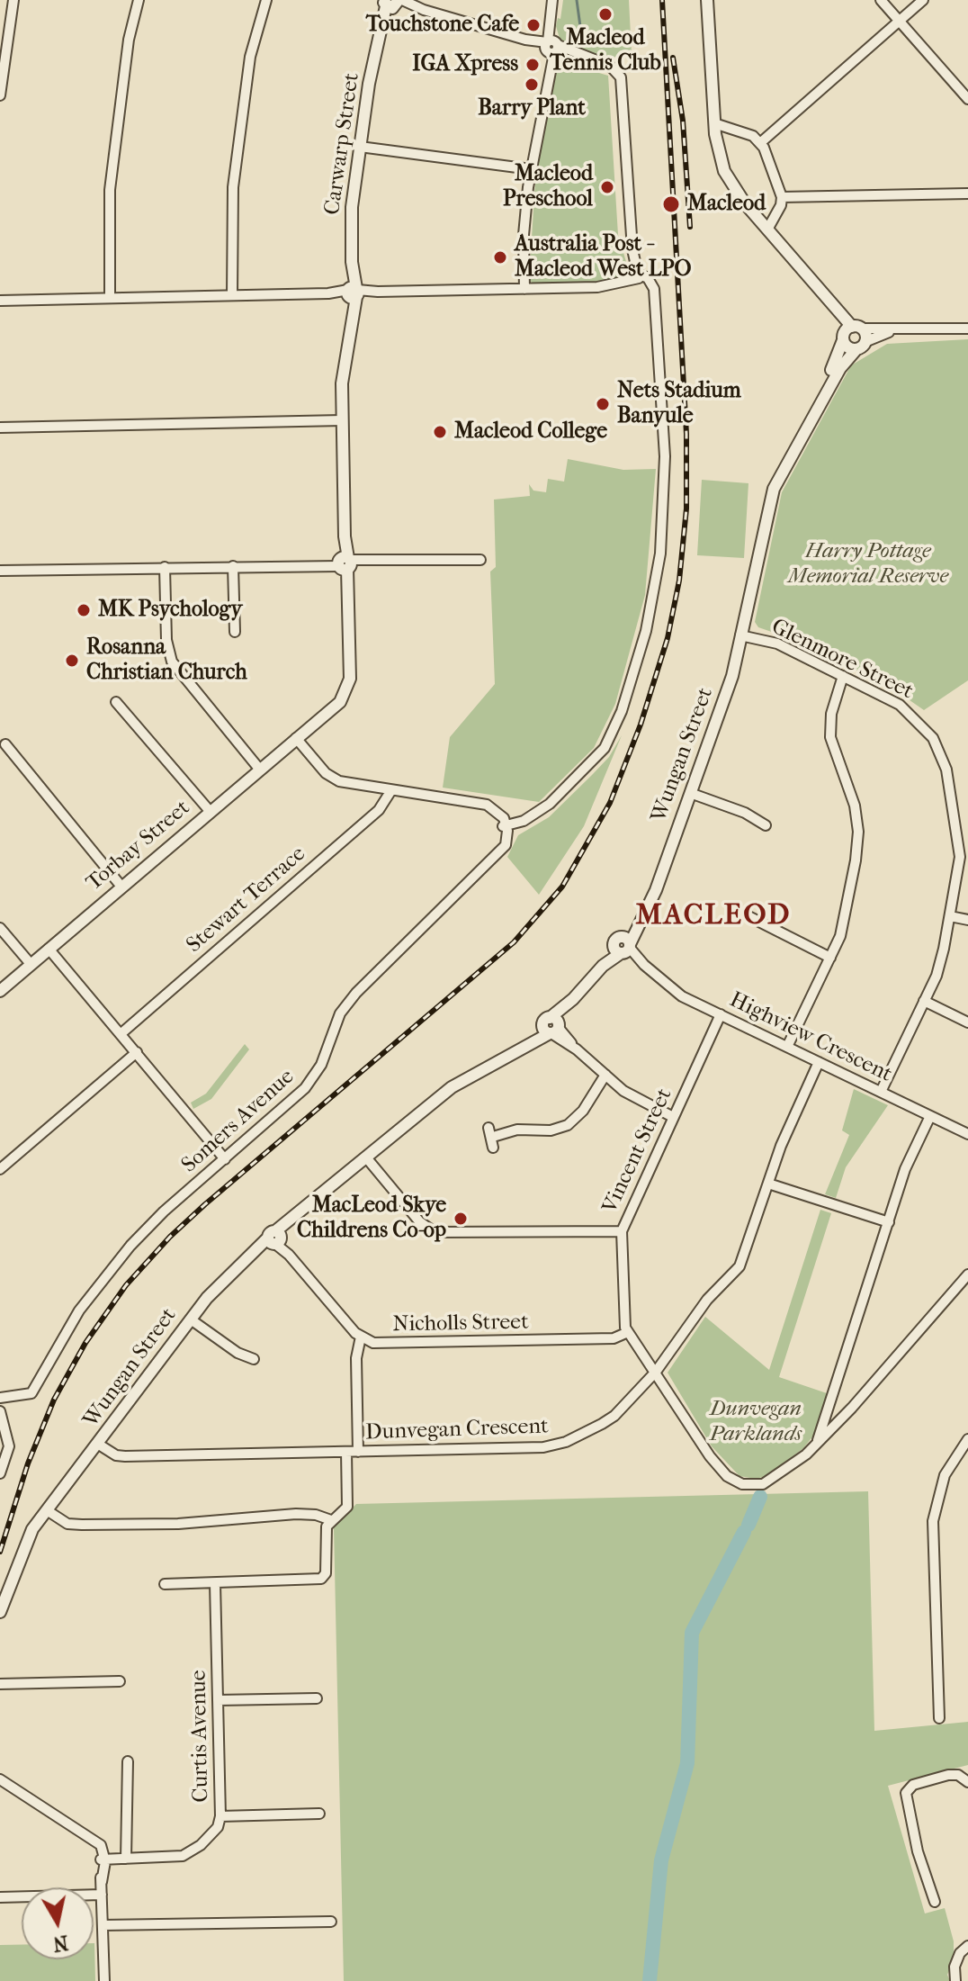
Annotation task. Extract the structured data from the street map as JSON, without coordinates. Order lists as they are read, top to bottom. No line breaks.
{"streets":{"street":["Carwarp Street","Glenmore Street","Wungan Street","Torbay Street","Stewart Terrace","Highview Crescent","Somers Avenue","Vincent Street","Nicholls Street","Dunvegan Crescent","Curtis Avenue"]},"crossings":[["Carwarp Street","Torbay Street"],["Glenmore Street","Wungan Street"],["Glenmore Street","Highview Crescent"],["Wungan Street","Highview Crescent"],["Wungan Street","Nicholls Street"],["Wungan Street","Dunvegan Crescent"],["Highview Crescent","Vincent Street"],["Highview Crescent","Dunvegan Crescent"],["Vincent Street","Nicholls Street"],["Vincent Street","Dunvegan Crescent"]],"districts":["MACLEOD"],"parks":["Harry Pottage Memorial Reserve","Dunvegan Parklands"],"places":["Macleod Tennis Club","Touchstone Cafe","IGA Xpress","Barry Plant","Macleod Preschool","Macleod","Australia Post - Macleod West LPO","Nets Stadium Banyule","Macleod College","MK Psychology","Rosanna Christian Church","MacLeod Skye Childrens Co-op"],"north":"bottom"}
